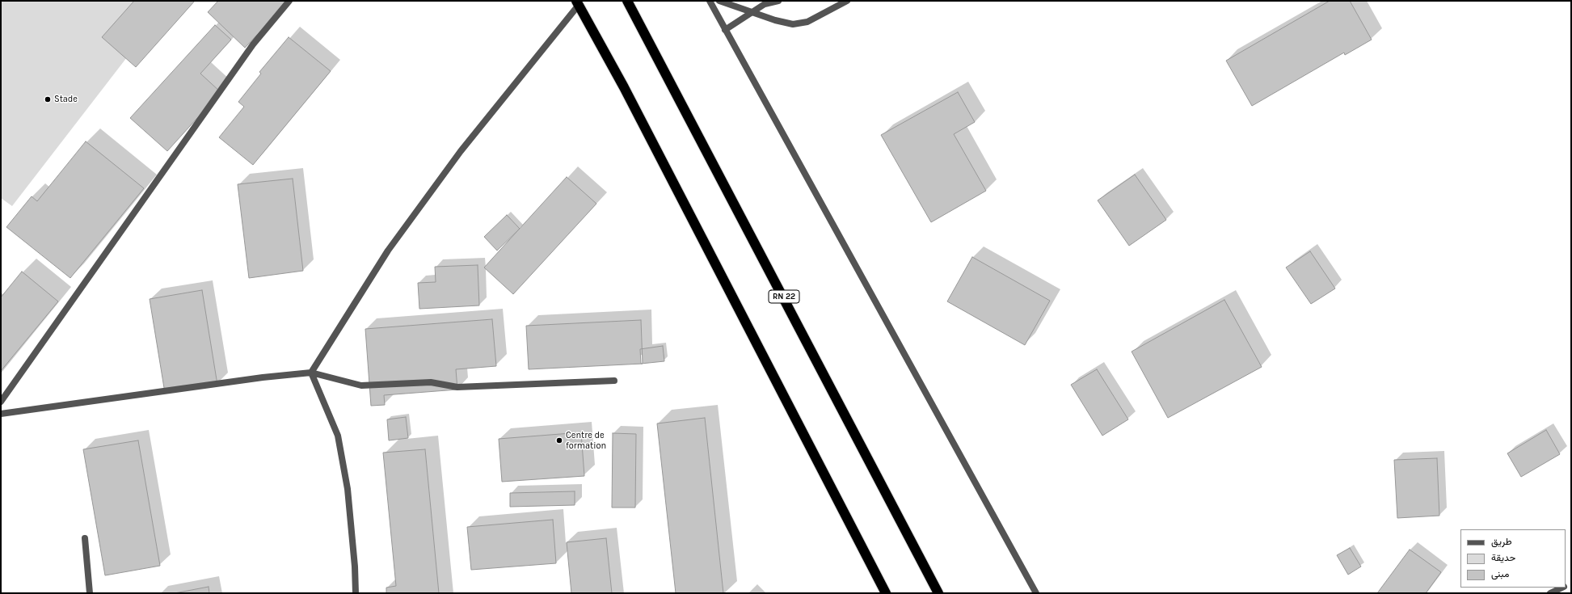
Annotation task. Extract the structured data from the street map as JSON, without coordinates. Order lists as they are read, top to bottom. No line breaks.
{"streets":{"highway":["RN 22"]},"places":["Stade","Centre de formation"],"legend":["طريق","حديقة","مبنى"]}
